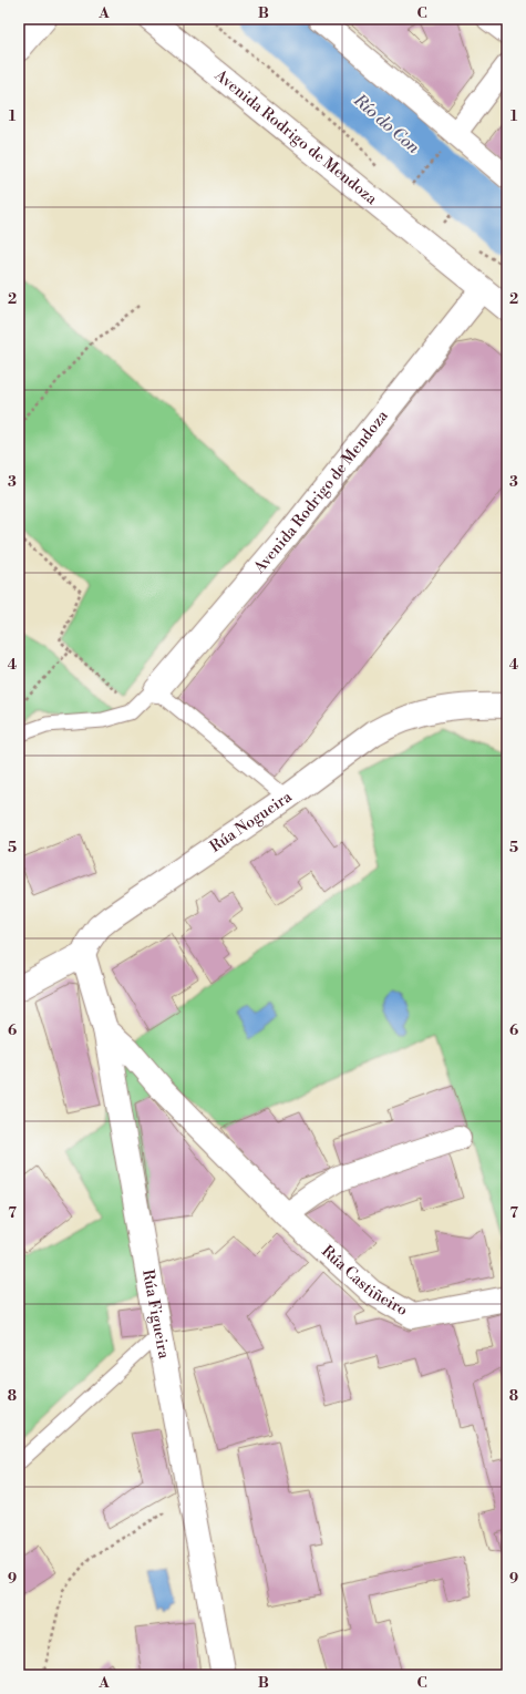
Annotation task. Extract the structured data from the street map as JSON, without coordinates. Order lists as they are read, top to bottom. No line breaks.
{"streets":{"street":["Avenida Rodrigo de Mendoza","Rúa Nogueira","Rúa Castiñeiro","Rúa Figueira"]},"crossings":[["Rúa Nogueira","Rúa Figueira"],["Rúa Castiñeiro","Rúa Figueira"]],"water":["Río do Con"],"grid":{"columns":["A","B","C"],"rows":["1","2","3","4","5","6","7","8","9"]}}
